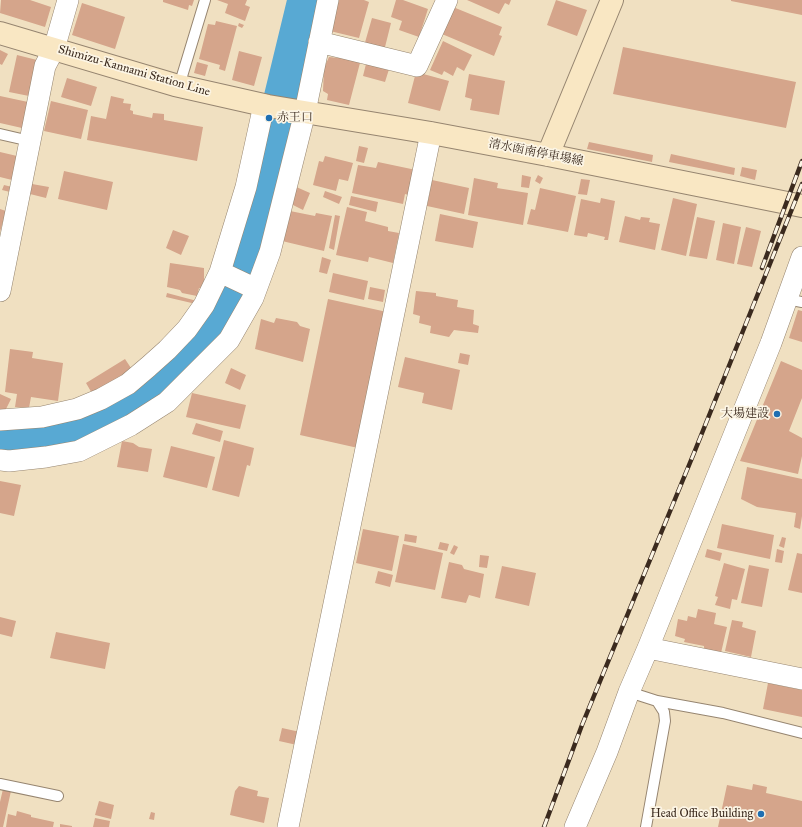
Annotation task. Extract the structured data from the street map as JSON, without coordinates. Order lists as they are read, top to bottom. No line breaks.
{"streets":{"main road":["Shimizu-Kannami Station Line","清水函南停車場線"]},"crossings":[["Shimizu-Kannami Station Line","清水函南停車場線"]],"places":["赤王口","大場建設","Head Office Building"]}
